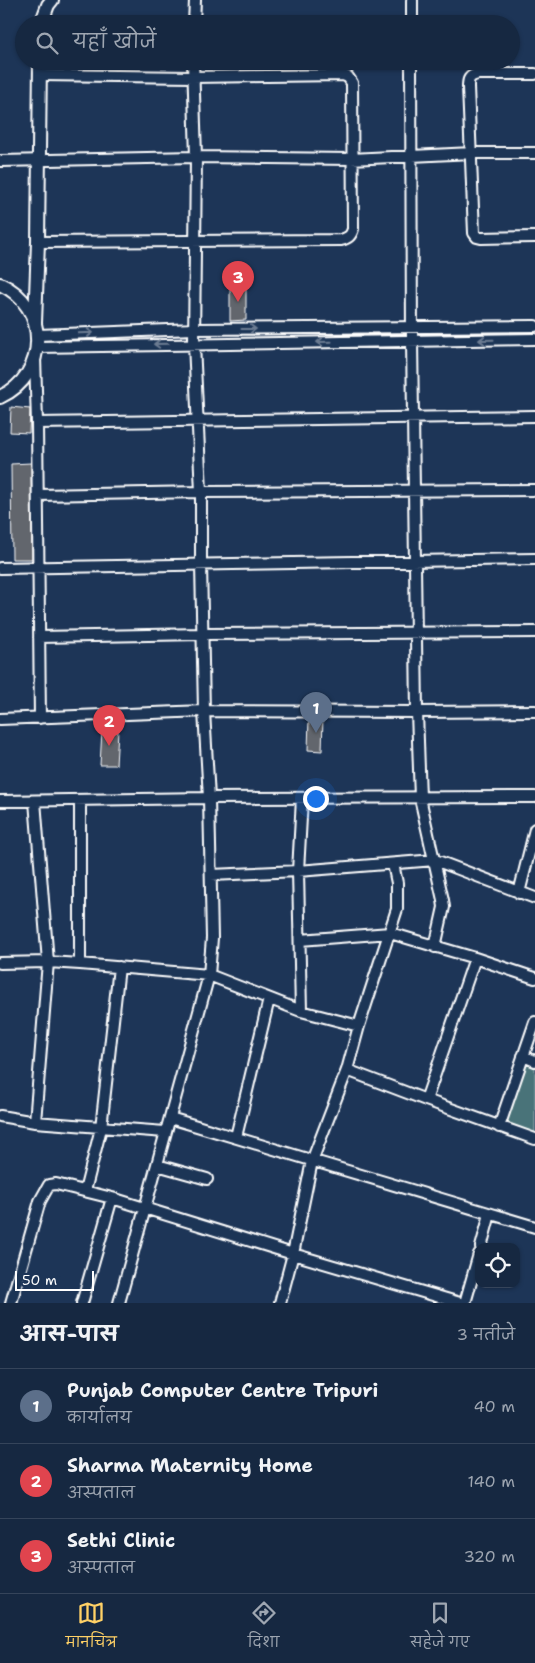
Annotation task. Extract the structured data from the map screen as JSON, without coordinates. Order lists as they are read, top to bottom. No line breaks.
{"scale_bar":"50 m","page":{"search":"यहाँ खोजें","pins":["3","1","2"],"scale":"50 m","heading":["आस-पास","3 नतीजे"],"list":[{"mark":"1","name":"Punjab Computer Centre Tripuri","note":"कार्यालय","value":"40 m"},{"mark":"2","name":"Sharma Maternity Home","note":"अस्पताल","value":"140 m"},{"mark":"3","name":"Sethi Clinic","note":"अस्पताल","value":"320 m"}],"nav":["मानचित्र","दिशा","सहेजे गए"]}}
